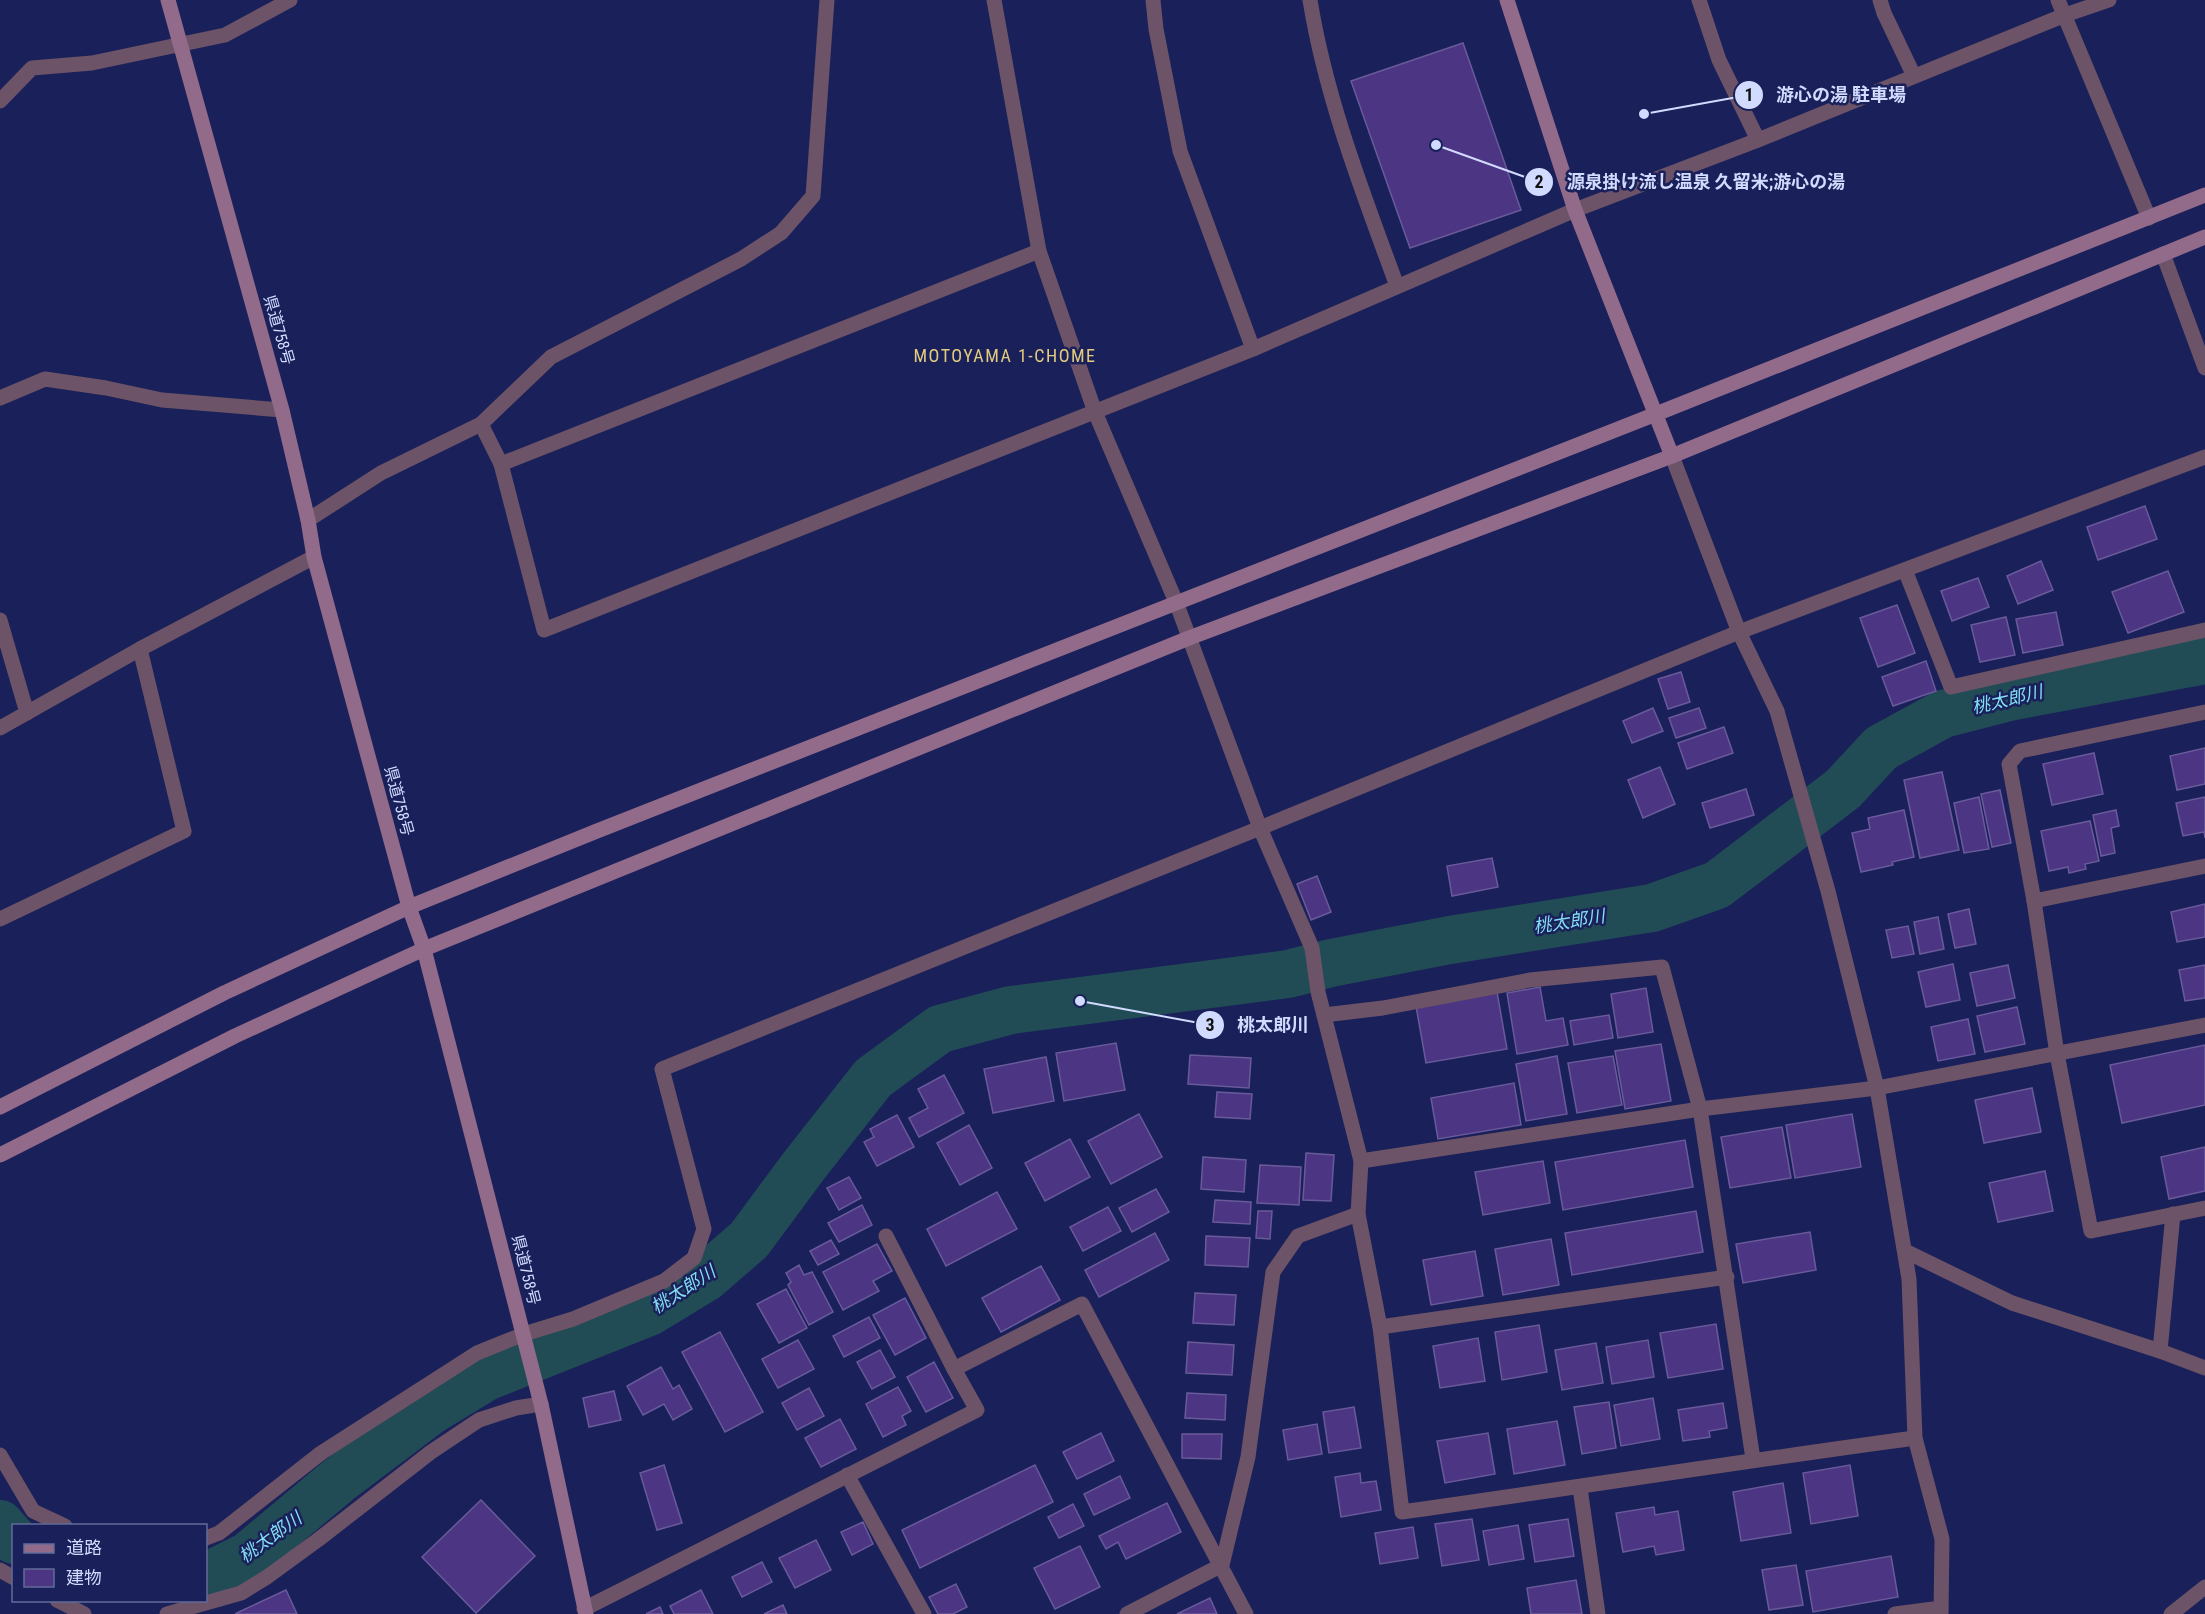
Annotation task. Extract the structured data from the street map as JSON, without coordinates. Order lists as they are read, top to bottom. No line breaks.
{"streets":{"street":["県道758号"]},"districts":["MOTOYAMA 1-CHOME"],"water":["桃太郎川"],"places":["游心の湯 駐車場","源泉掛け流し温泉 久留米;游心の湯","桃太郎川"],"legend":["道路","建物"]}
